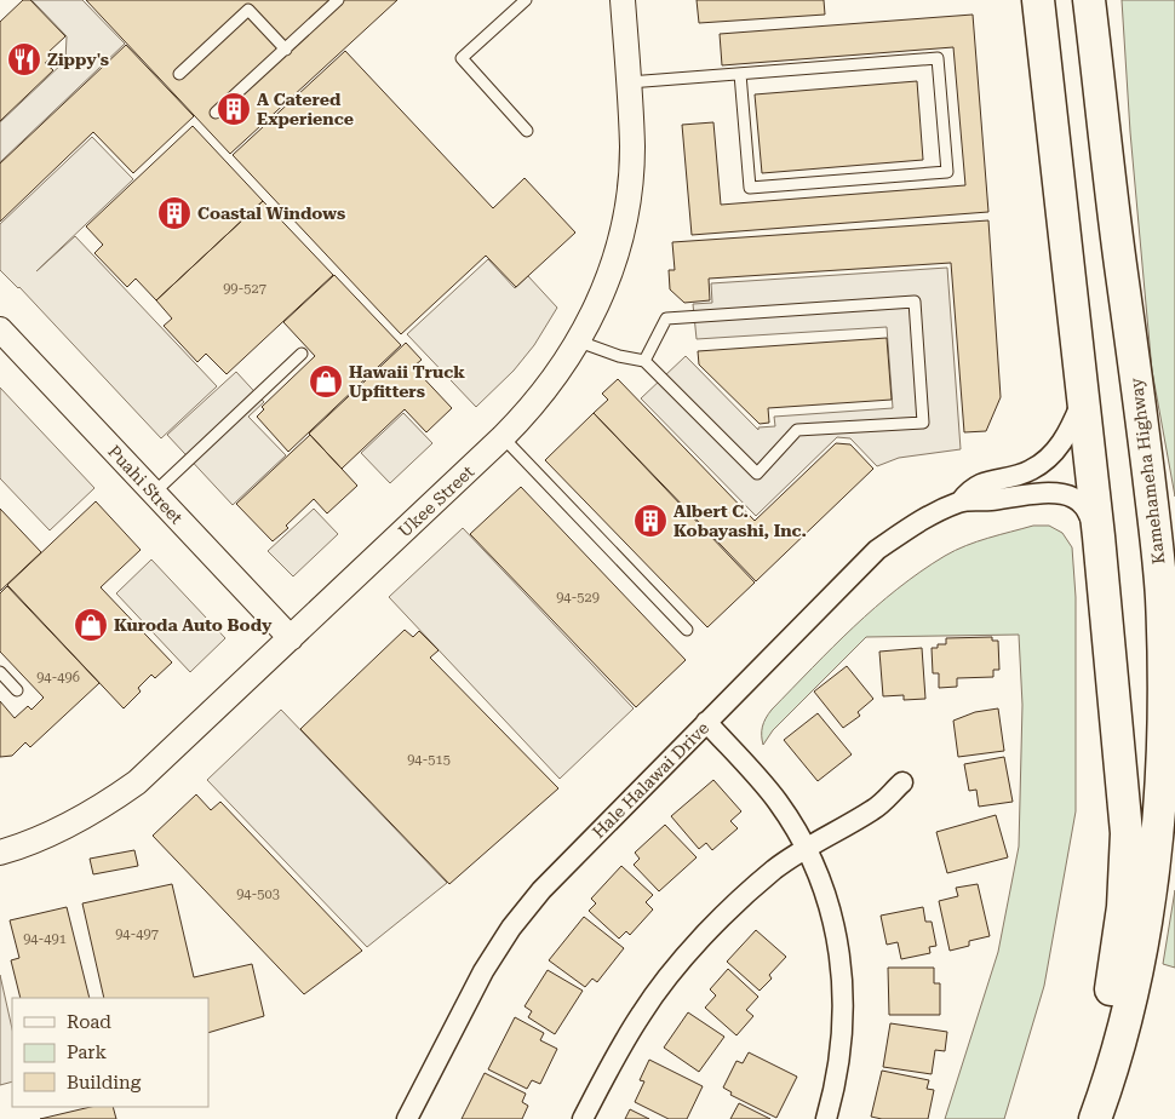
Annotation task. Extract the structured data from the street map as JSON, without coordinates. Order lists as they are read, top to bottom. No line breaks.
{"streets":{"main road":["Kamehameha Highway"],"street":["Puahi Street","Ukee Street","Hale Halawai Drive"]},"crossings":[["Puahi Street","Ukee Street"]],"places":{"restaurant":["Zippy's"],"building":["A Catered Experience","Coastal Windows","Albert C. Kobayashi, Inc."],"shop":["Hawaii Truck Upfitters","Kuroda Auto Body"]},"house_numbers":["99-527","94-529","94-496","94-515","94-503","94-497","94-491"],"legend":["Road","Park","Building"]}
